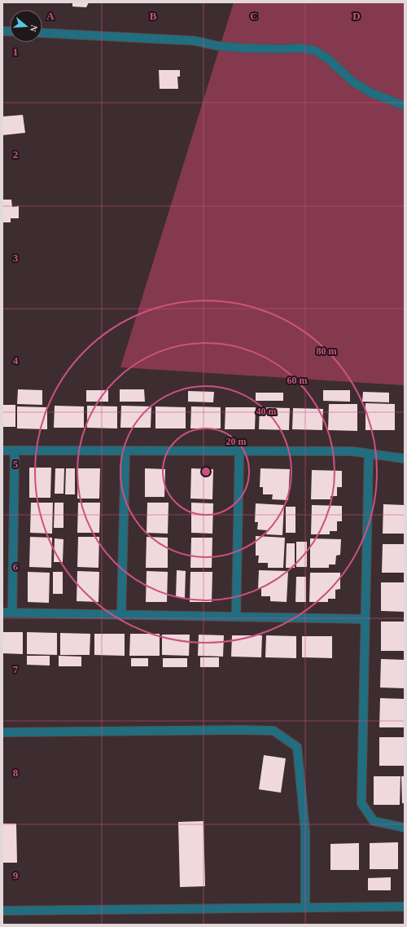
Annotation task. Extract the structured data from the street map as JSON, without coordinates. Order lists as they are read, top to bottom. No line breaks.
{"north":"right","grid":{"columns":["A","B","C","D"],"rows":["1","2","3","4","5","6","7","8","9"]},"rings":["80 m","60 m","40 m","20 m"]}
